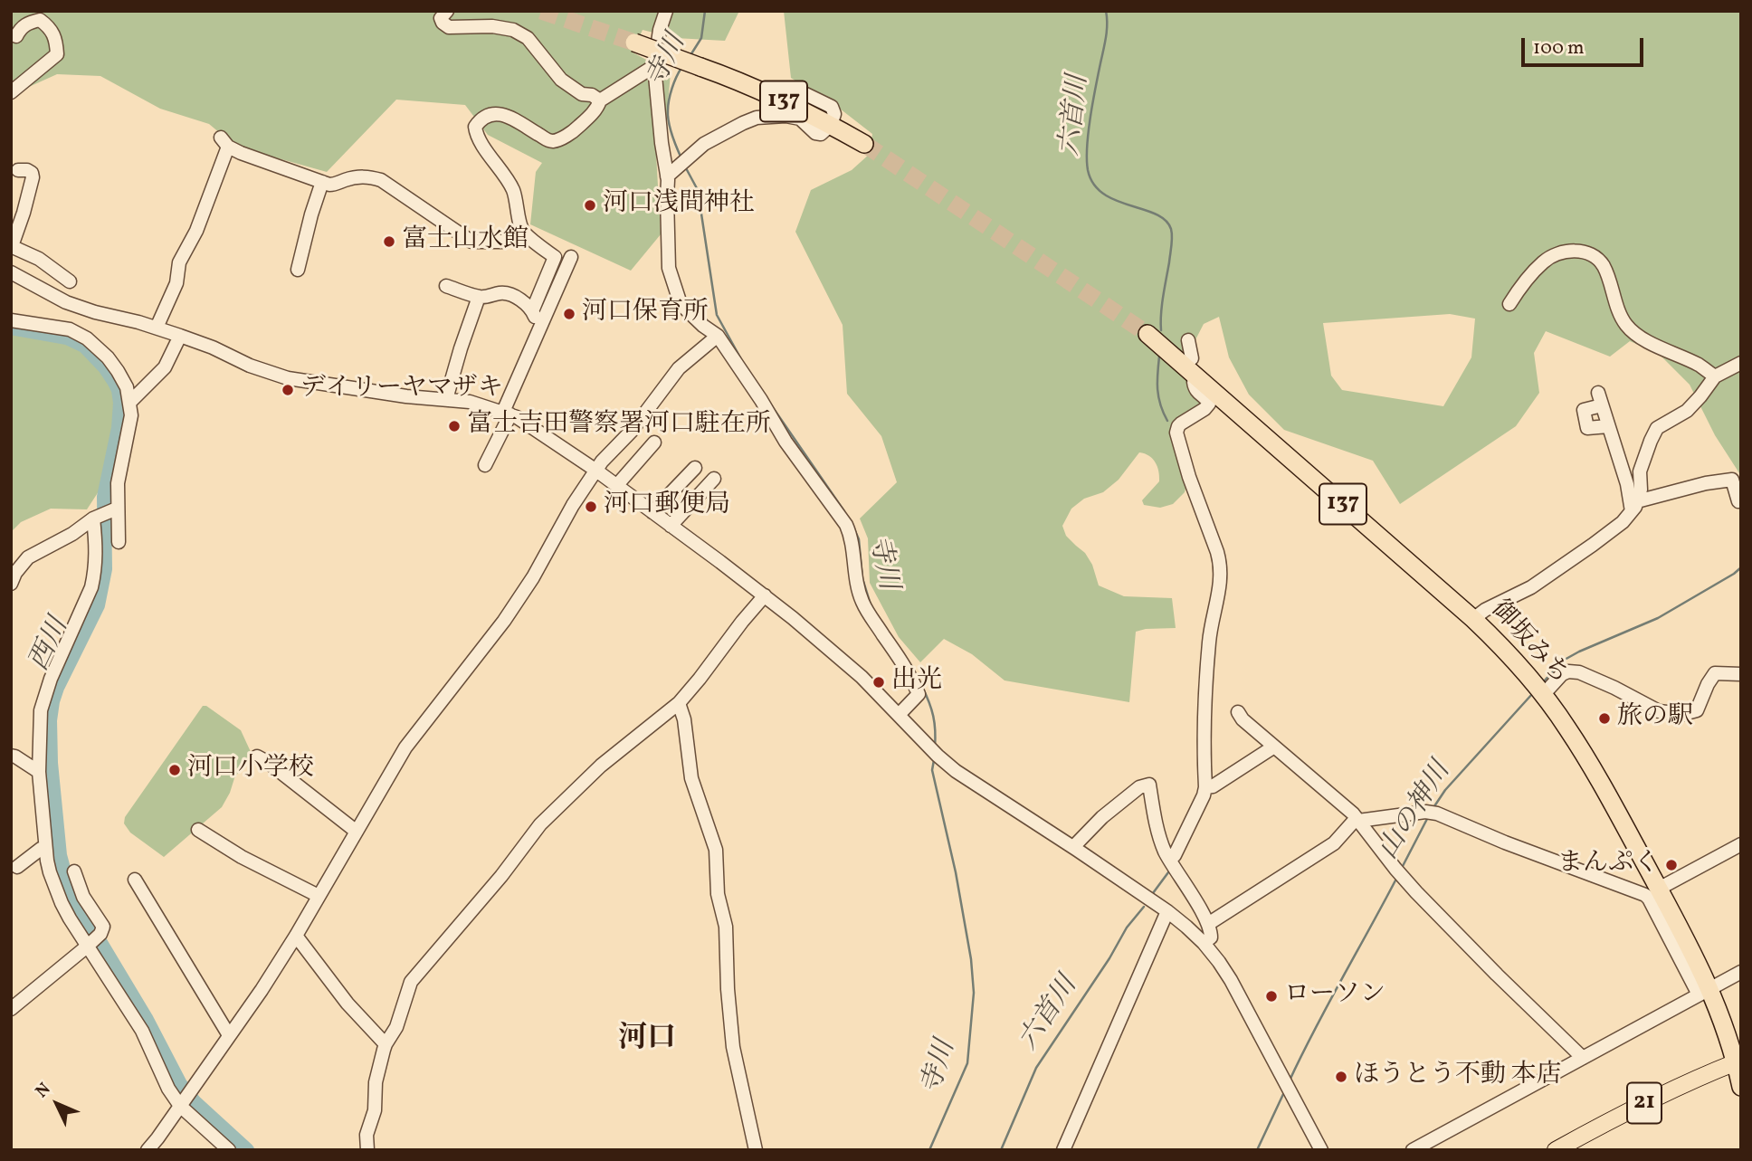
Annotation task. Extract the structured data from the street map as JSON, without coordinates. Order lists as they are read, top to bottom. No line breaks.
{"streets":{"highway":["137","御坂みち"],"main road":["21"]},"crossings":[["御坂みち","21"]],"districts":["河口"],"water":["寺川","六首川","西川","山の神川"],"places":["河口浅間神社","富士山水館","河口保育所","デイリーヤマザキ","富士吉田警察署河口駐在所","河口郵便局","出光","旅の駅","河口小学校","まんぷく","ローソン","ほうとう不動 本店"],"scale_bar":"100 m","north":"top left"}
